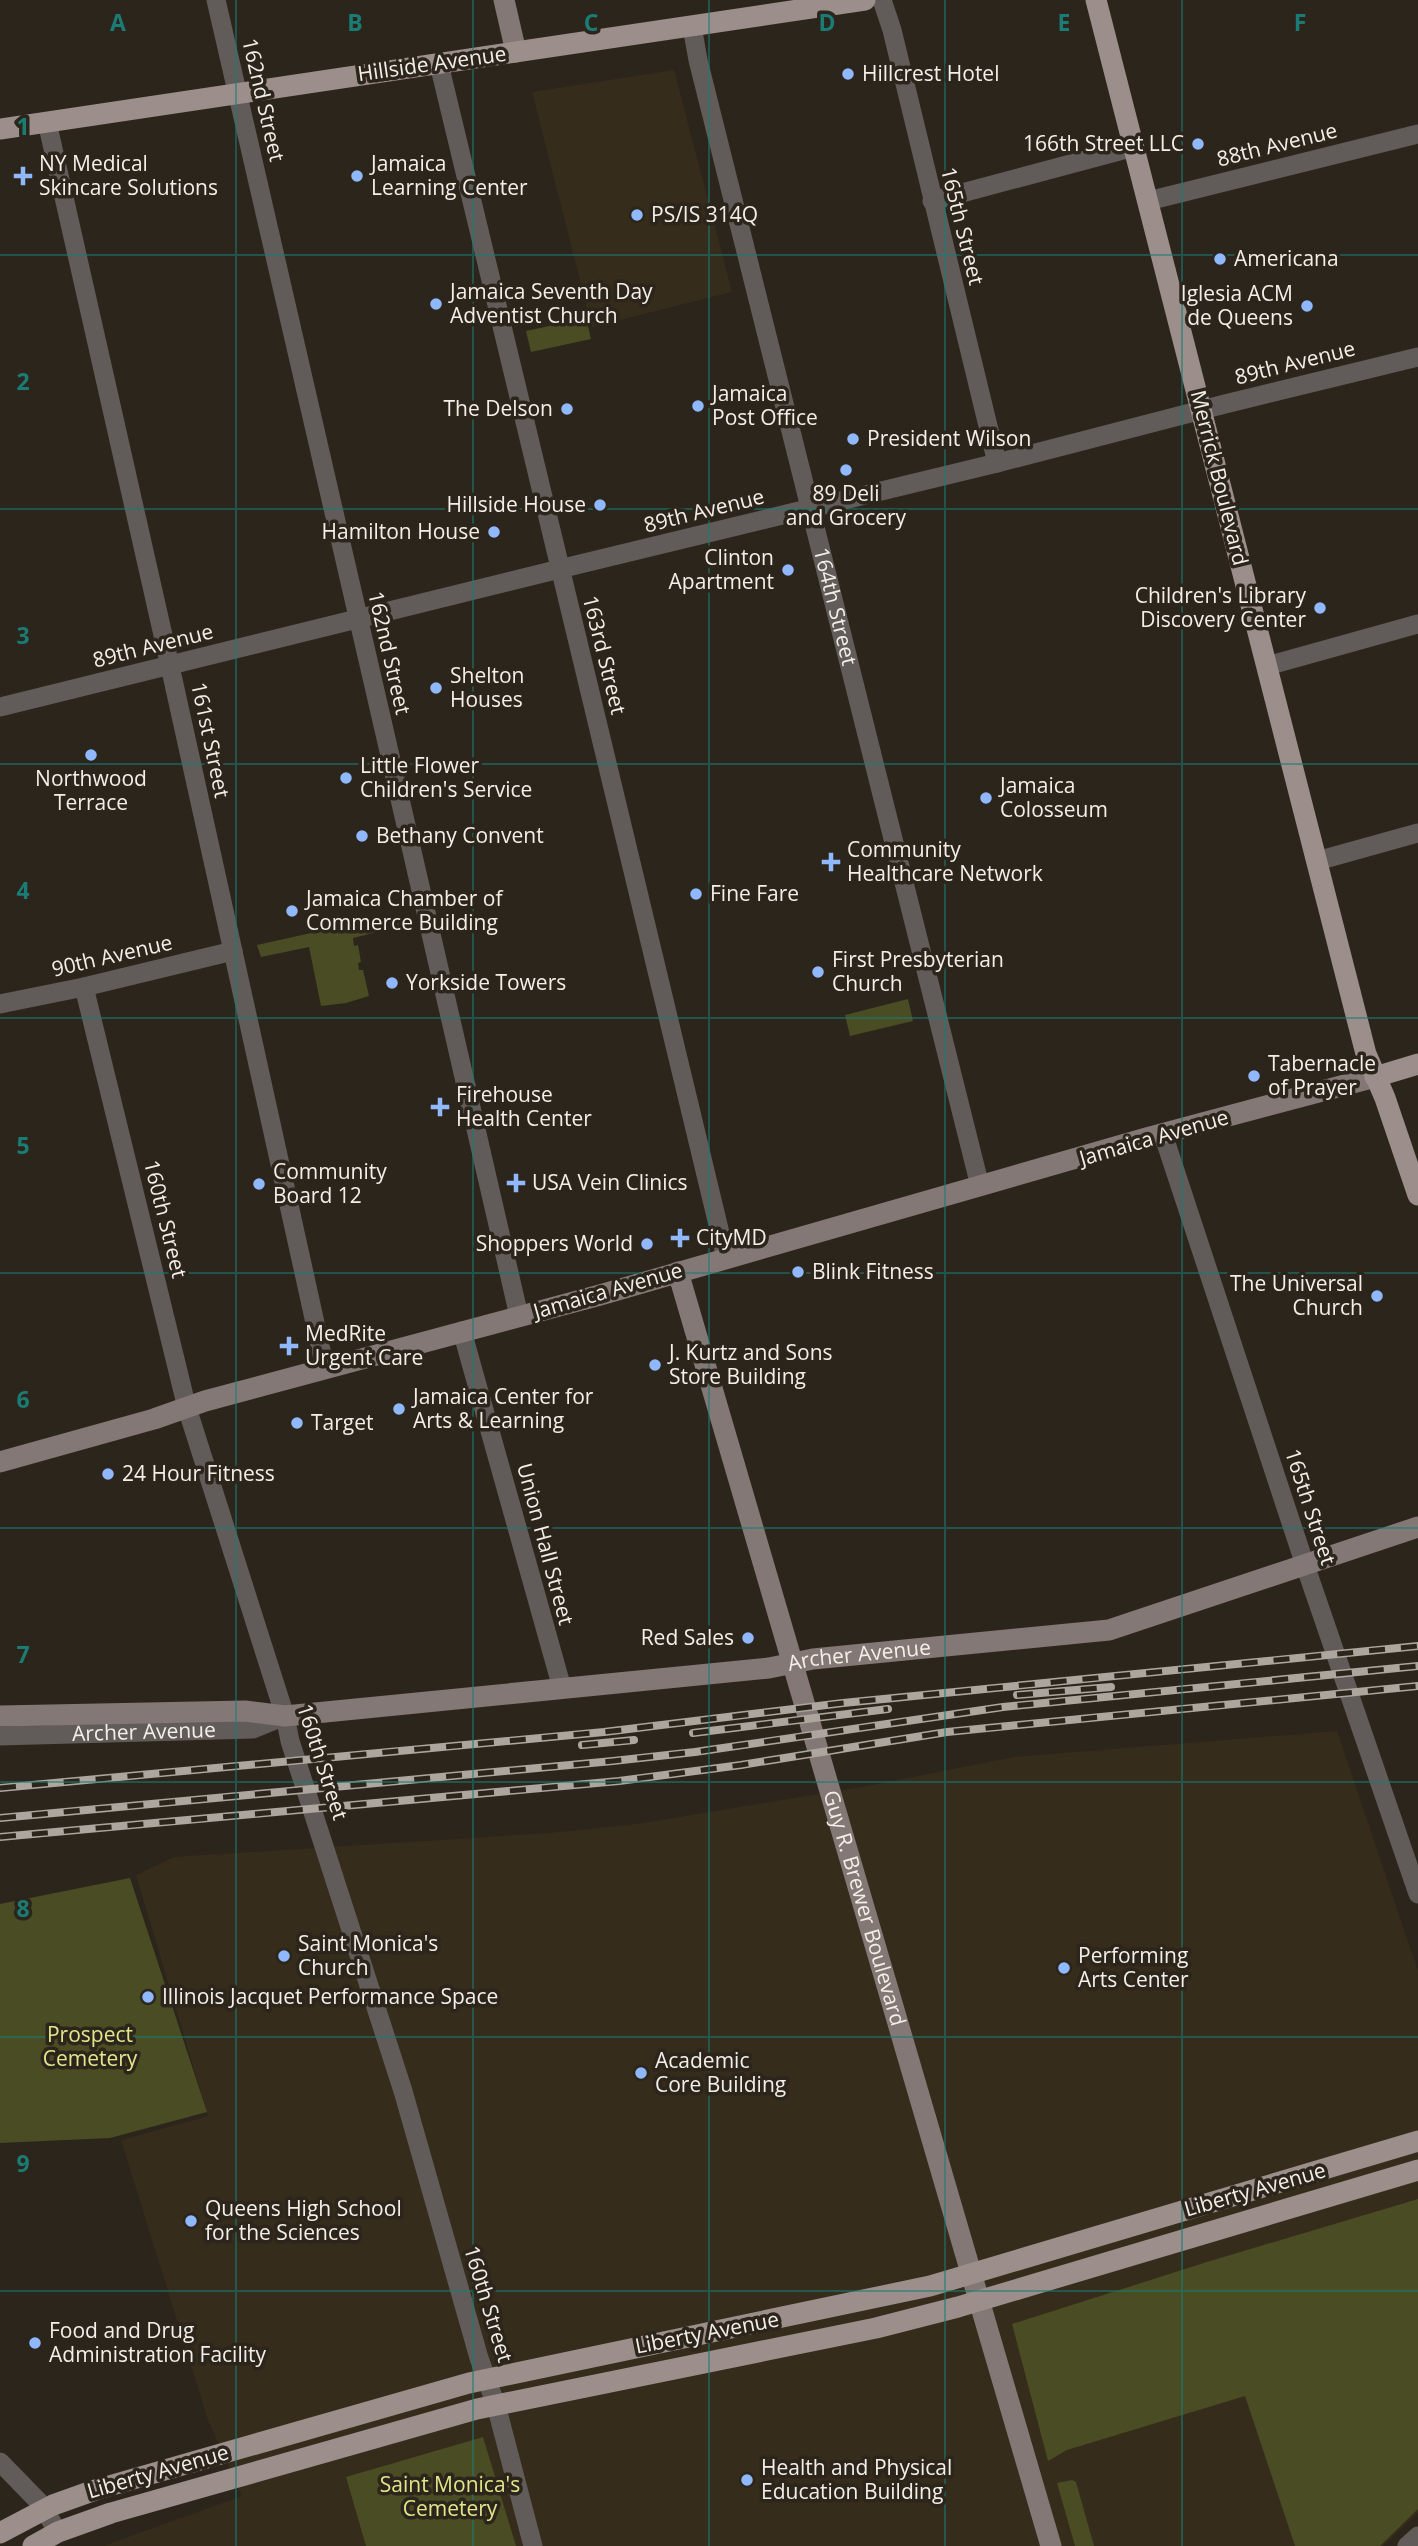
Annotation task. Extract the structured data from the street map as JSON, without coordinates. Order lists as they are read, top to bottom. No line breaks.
{"streets":{"main road":["Hillside Avenue","Merrick Boulevard","Jamaica Avenue","Archer Avenue","Guy R. Brewer Boulevard","Liberty Avenue"],"street":["162nd Street","88th Avenue","165th Street","89th Avenue","164th Street","163rd Street","161st Street","90th Avenue","160th Street","Union Hall Street"]},"crossings":[["Hillside Avenue","162nd Street"],["Hillside Avenue","164th Street"],["Hillside Avenue","163rd Street"],["Hillside Avenue","161st Street"],["162nd Street","89th Avenue"],["162nd Street","Jamaica Avenue"],["88th Avenue","Merrick Boulevard"],["165th Street","89th Avenue"],["165th Street","Jamaica Avenue"],["165th Street","Archer Avenue"],["89th Avenue","Merrick Boulevard"],["89th Avenue","164th Street"],["89th Avenue","163rd Street"],["89th Avenue","161st Street"],["Merrick Boulevard","Jamaica Avenue"],["164th Street","Jamaica Avenue"],["163rd Street","Jamaica Avenue"],["161st Street","90th Avenue"],["161st Street","Jamaica Avenue"],["90th Avenue","160th Street"],["Jamaica Avenue","160th Street"],["Jamaica Avenue","Union Hall Street"],["Jamaica Avenue","Guy R. Brewer Boulevard"],["160th Street","Archer Avenue"],["160th Street","Liberty Avenue"],["Union Hall Street","Archer Avenue"],["Archer Avenue","Guy R. Brewer Boulevard"],["Guy R. Brewer Boulevard","Liberty Avenue"]],"parks":["Prospect Cemetery","Saint Monica's Cemetery"],"places":{"other":["Hillcrest Hotel","166th Street LLC","Jamaica Learning Center","PS/IS 314Q","Americana","Jamaica Seventh Day Adventist Church","Iglesia ACM de Queens","Jamaica Post Office","The Delson","President Wilson","89 Deli and Grocery","Hillside House","Hamilton House","Clinton Apartment","Children's Library Discovery Center","Shelton Houses","Northwood Terrace","Little Flower Children's Service","Jamaica Colosseum","Bethany Convent","Fine Fare","Jamaica Chamber of Commerce Building","First Presbyterian Church","Yorkside Towers","Tabernacle of Prayer","Community Board 12","Shoppers World","Blink Fitness","The Universal Church","J. Kurtz and Sons Store Building","Jamaica Center for Arts & Learning","Target","24 Hour Fitness","Red Sales","Saint Monica's Church","Performing Arts Center","Illinois Jacquet Performance Space","Academic Core Building","Queens High School for the Sciences","Food and Drug Administration Facility","Health and Physical Education Building"],"health":["NY Medical Skincare Solutions","Community Healthcare Network","Firehouse Health Center","USA Vein Clinics","CityMD","MedRite Urgent Care"]},"grid":{"columns":["A","B","C","D","E","F"],"rows":["1","2","3","4","5","6","7","8","9"]}}
